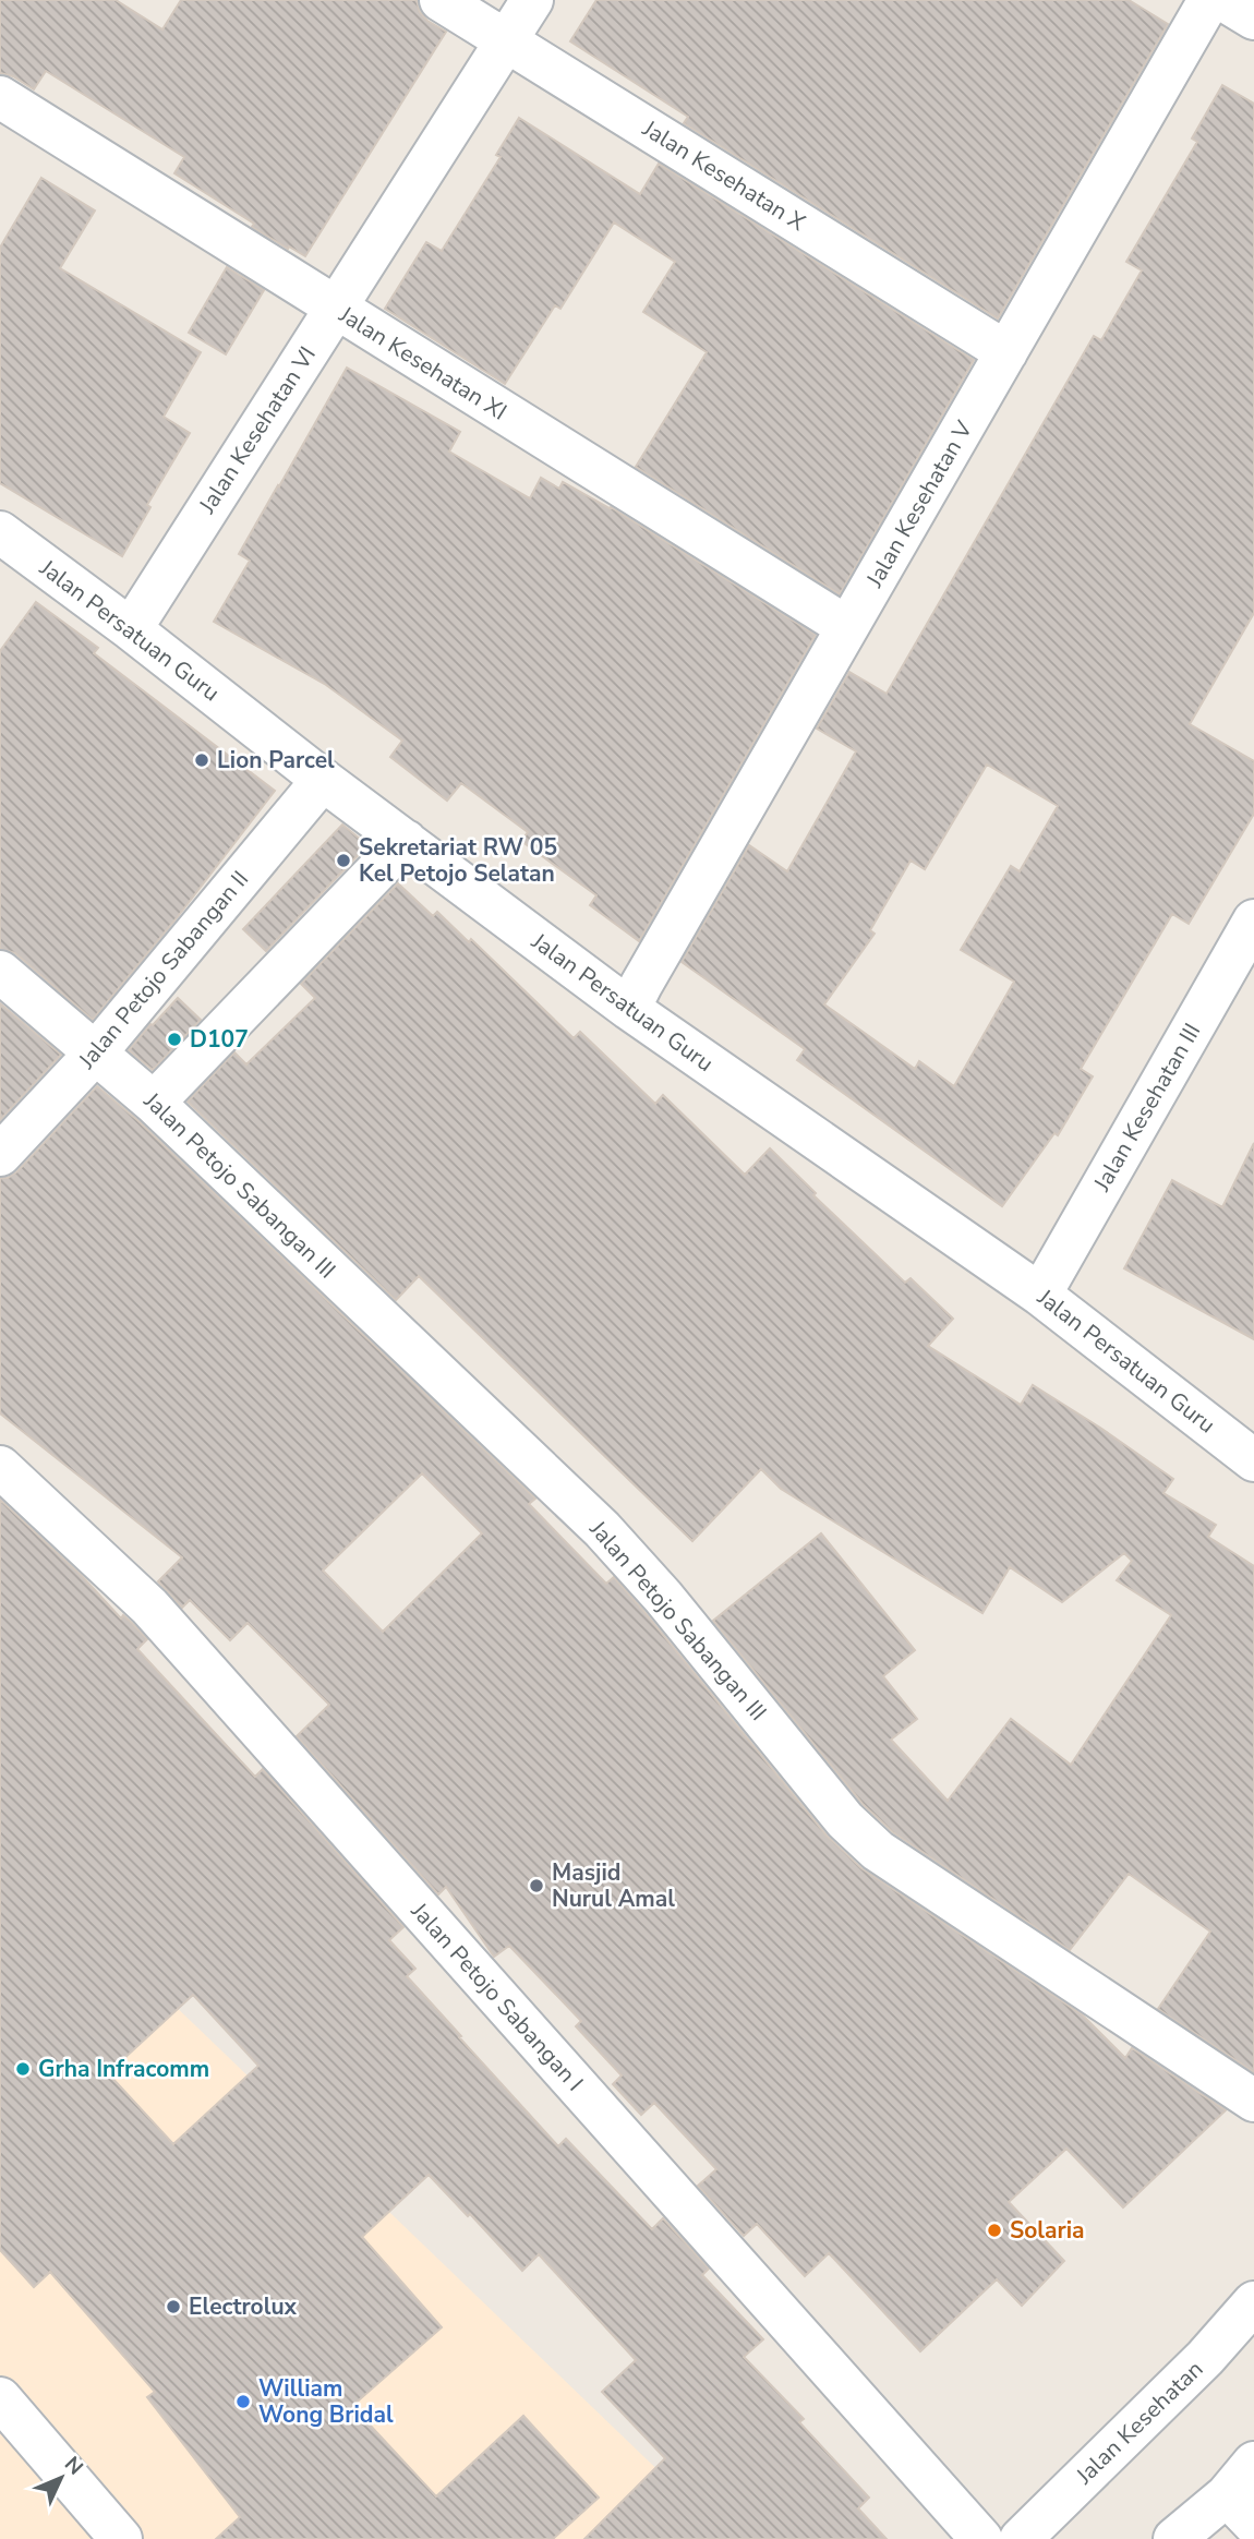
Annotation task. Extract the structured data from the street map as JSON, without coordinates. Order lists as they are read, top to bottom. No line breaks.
{"streets":{"street":["Jalan Kesehatan X","Jalan Kesehatan XI","Jalan Kesehatan VI","Jalan Kesehatan V","Jalan Persatuan Guru","Jalan Petojo Sabangan II","Jalan Kesehatan III","Jalan Petojo Sabangan III","Jalan Petojo Sabangan I","Jalan Kesehatan"]},"crossings":[["Jalan Kesehatan X","Jalan Kesehatan VI"],["Jalan Kesehatan X","Jalan Kesehatan V"],["Jalan Kesehatan XI","Jalan Kesehatan VI"],["Jalan Kesehatan XI","Jalan Kesehatan V"],["Jalan Kesehatan VI","Jalan Persatuan Guru"],["Jalan Kesehatan V","Jalan Persatuan Guru"],["Jalan Persatuan Guru","Jalan Petojo Sabangan II"],["Jalan Persatuan Guru","Jalan Kesehatan III"],["Jalan Petojo Sabangan II","Jalan Petojo Sabangan III"]],"places":["Lion Parcel","Sekretariat RW 05 Kel Petojo Selatan","D107","Masjid Nurul Amal","Grha Infracomm","Solaria","Electrolux","William Wong Bridal"],"north":"top right"}
